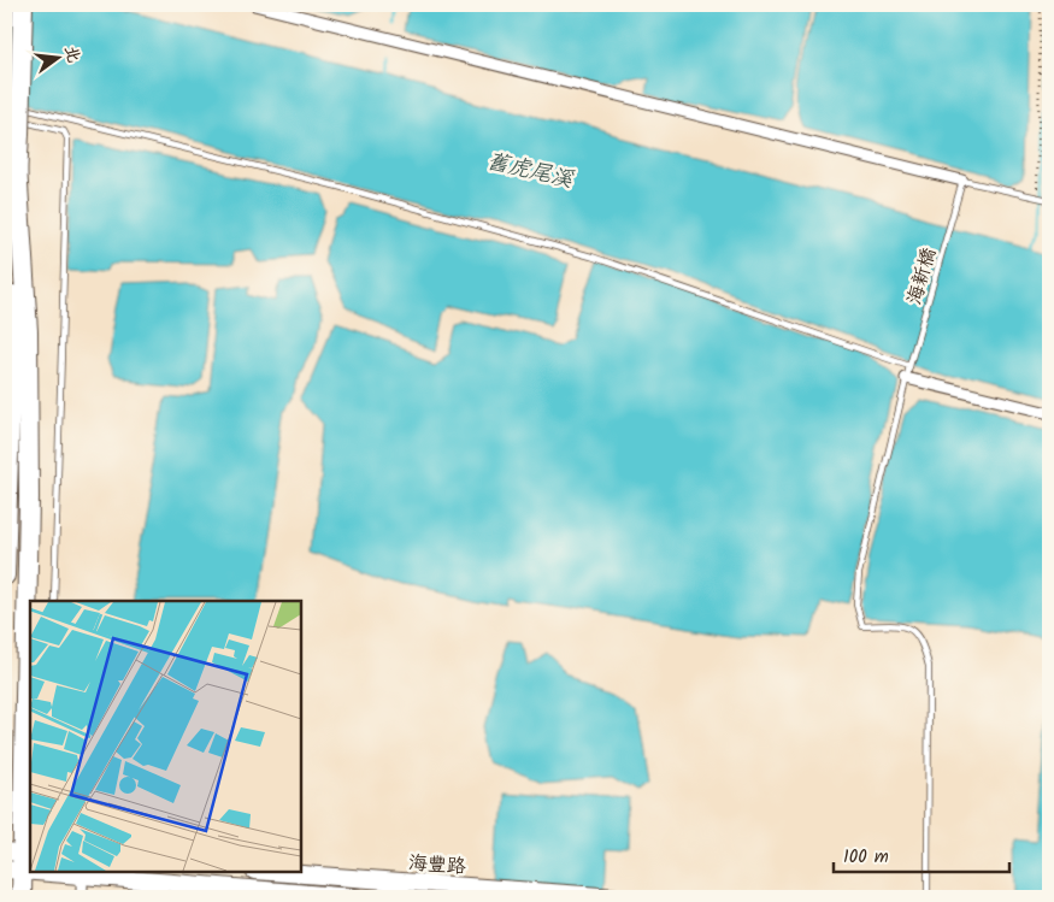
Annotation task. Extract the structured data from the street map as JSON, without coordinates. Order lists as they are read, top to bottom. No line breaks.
{"streets":{"main road":["海豐路"],"lane":["海新橋"]},"water":["舊虎尾溪"],"scale_bar":"100 m","north":"right"}
